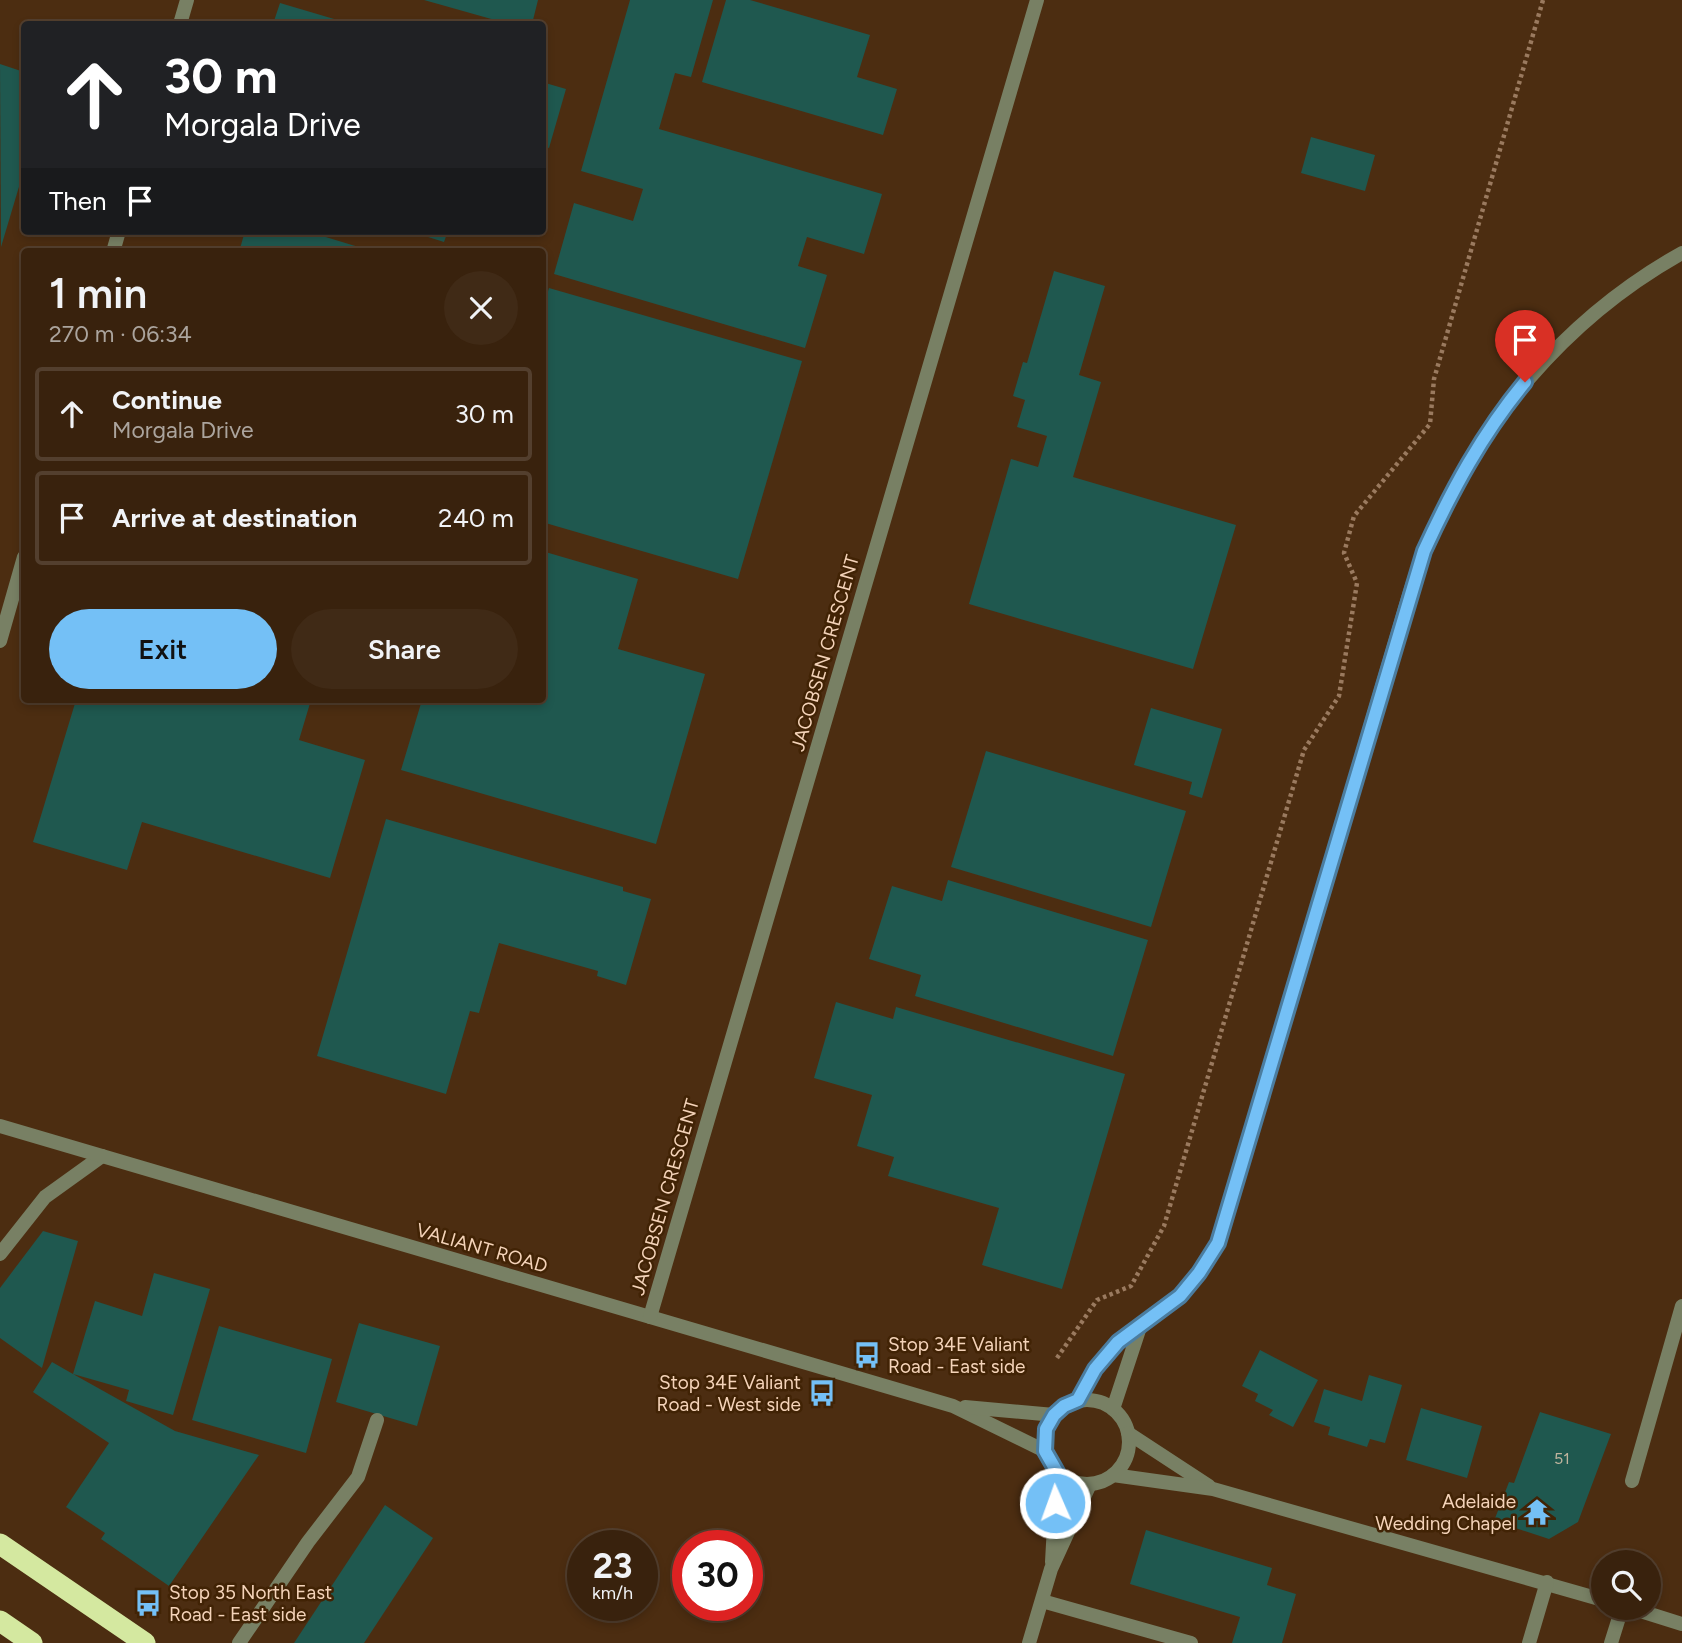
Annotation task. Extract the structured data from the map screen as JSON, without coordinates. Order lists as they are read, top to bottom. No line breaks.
{"streets":{"street":["JACOBSEN CRESCENT","VALIANT ROAD"]},"crossings":[["JACOBSEN CRESCENT","VALIANT ROAD"]],"places":{"bus stop":["Stop 34E Valiant Road - East side","Stop 34E Valiant Road - West side","Stop 35 North East Road - East side"],"temple":["Adelaide Wedding Chapel"]},"house_numbers":["51"],"page":{"turn":["30 m","Morgala Drive"],"then":"Then","heading":["1 min","270 m · 06:34"],"list":[{"name":"Continue","note":"Morgala Drive","value":"30 m"},{"name":"Arrive at destination","value":"240 m"}],"buttons":["Exit","Share"],"speed":"23 km/h","limit":"30"}}
